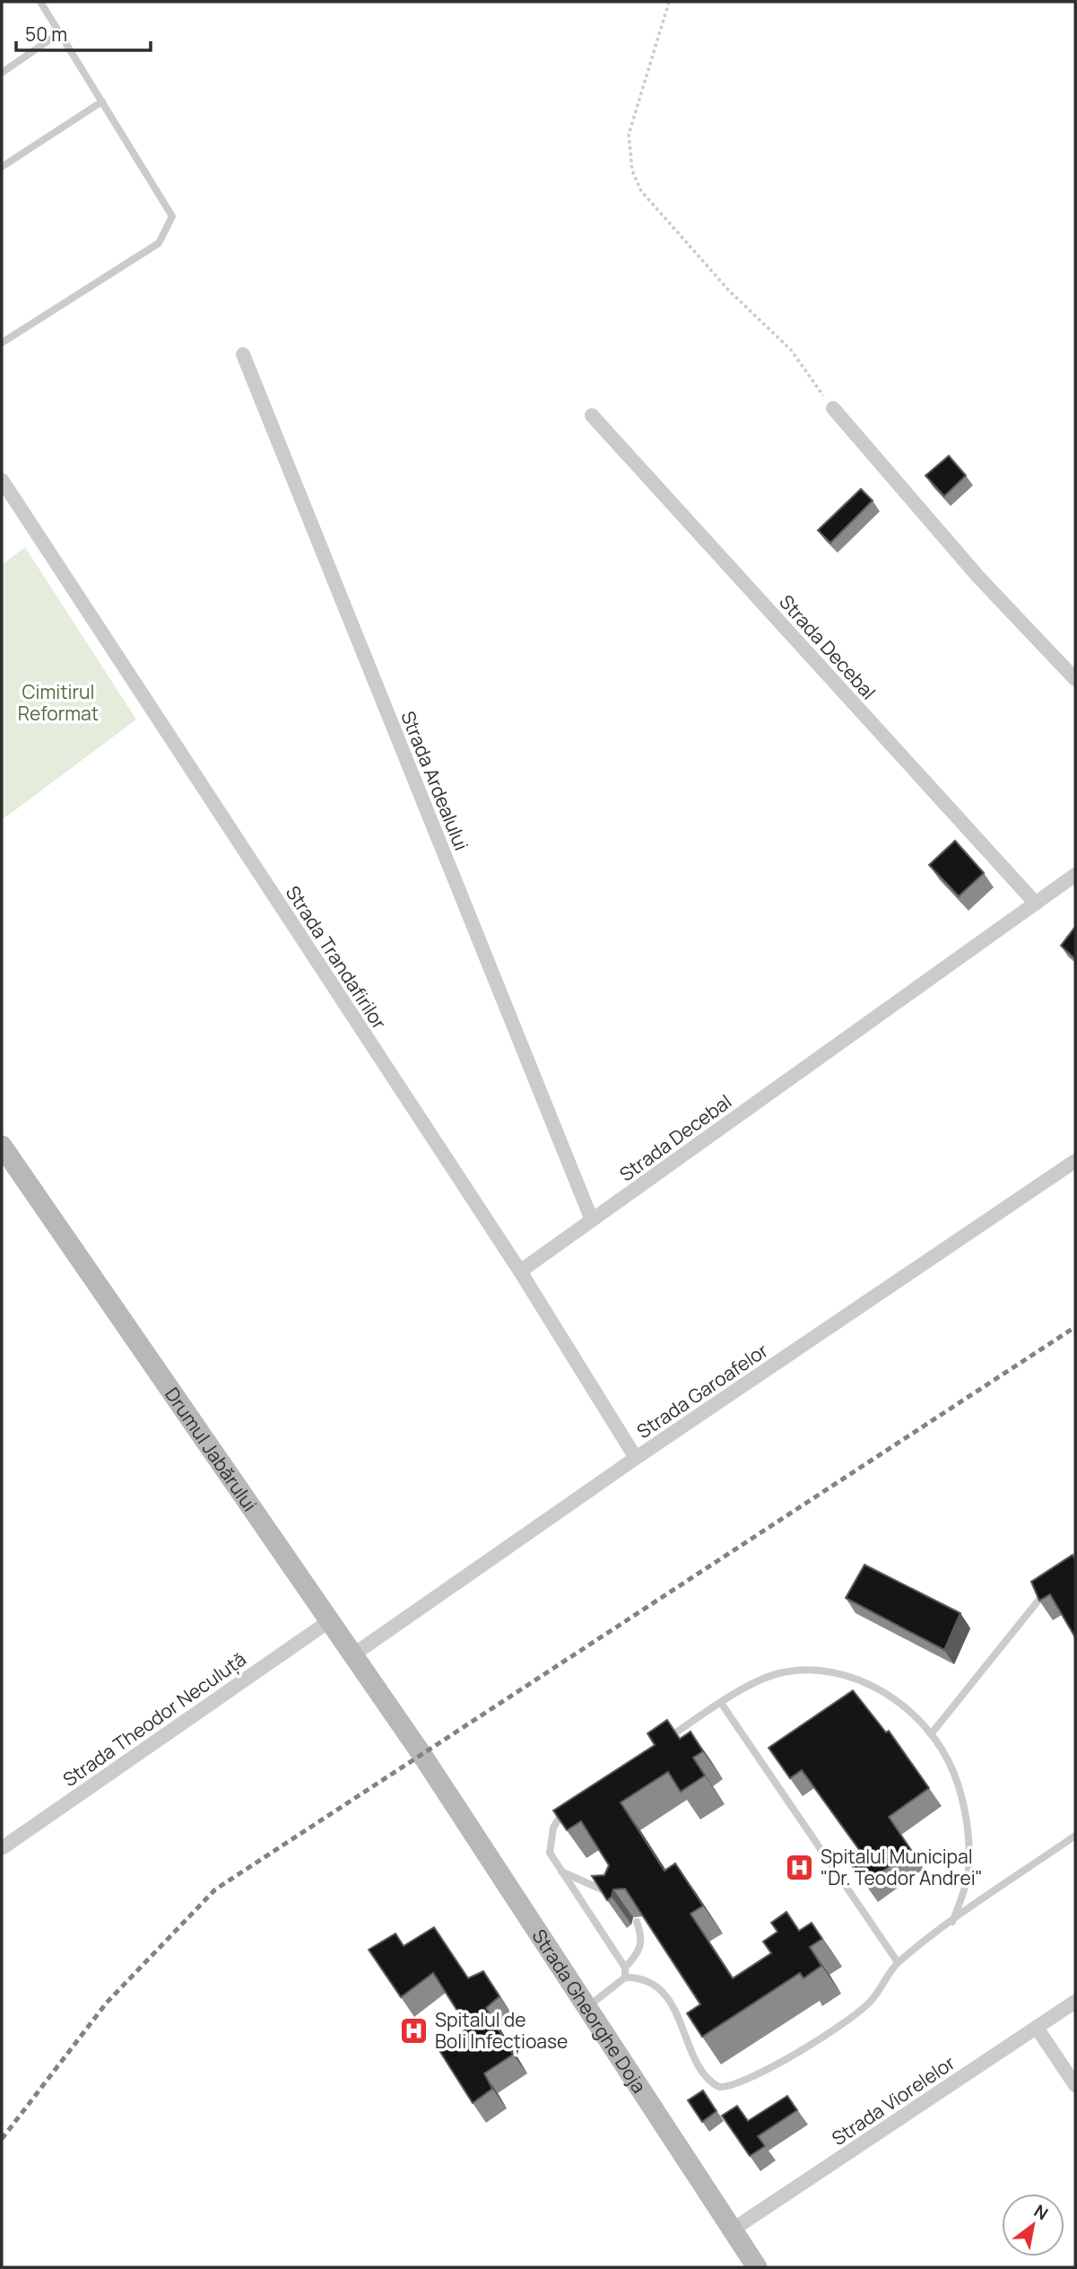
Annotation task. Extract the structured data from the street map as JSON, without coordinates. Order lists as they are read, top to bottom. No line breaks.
{"streets":{"main road":["Drumul Jabărului","Strada Gheorghe Doja"],"street":["Strada Decebal","Strada Ardealului","Strada Trandafirilor","Strada Garoafelor","Strada Theodor Neculuță","Strada Viorelelor"]},"crossings":[["Strada Decebal","Strada Ardealului"],["Strada Decebal","Strada Trandafirilor"],["Strada Trandafirilor","Strada Garoafelor"],["Strada Garoafelor","Drumul Jabărului"],["Drumul Jabărului","Strada Theodor Neculuță"],["Drumul Jabărului","Strada Gheorghe Doja"],["Strada Gheorghe Doja","Strada Viorelelor"]],"parks":["Cimitirul Reformat"],"places":{"hospital":["Spitalul Municipal \"Dr. Teodor Andrei\"","Spitalul de Boli Infecțioase"]},"scale_bar":"50 m","north":"top right"}
